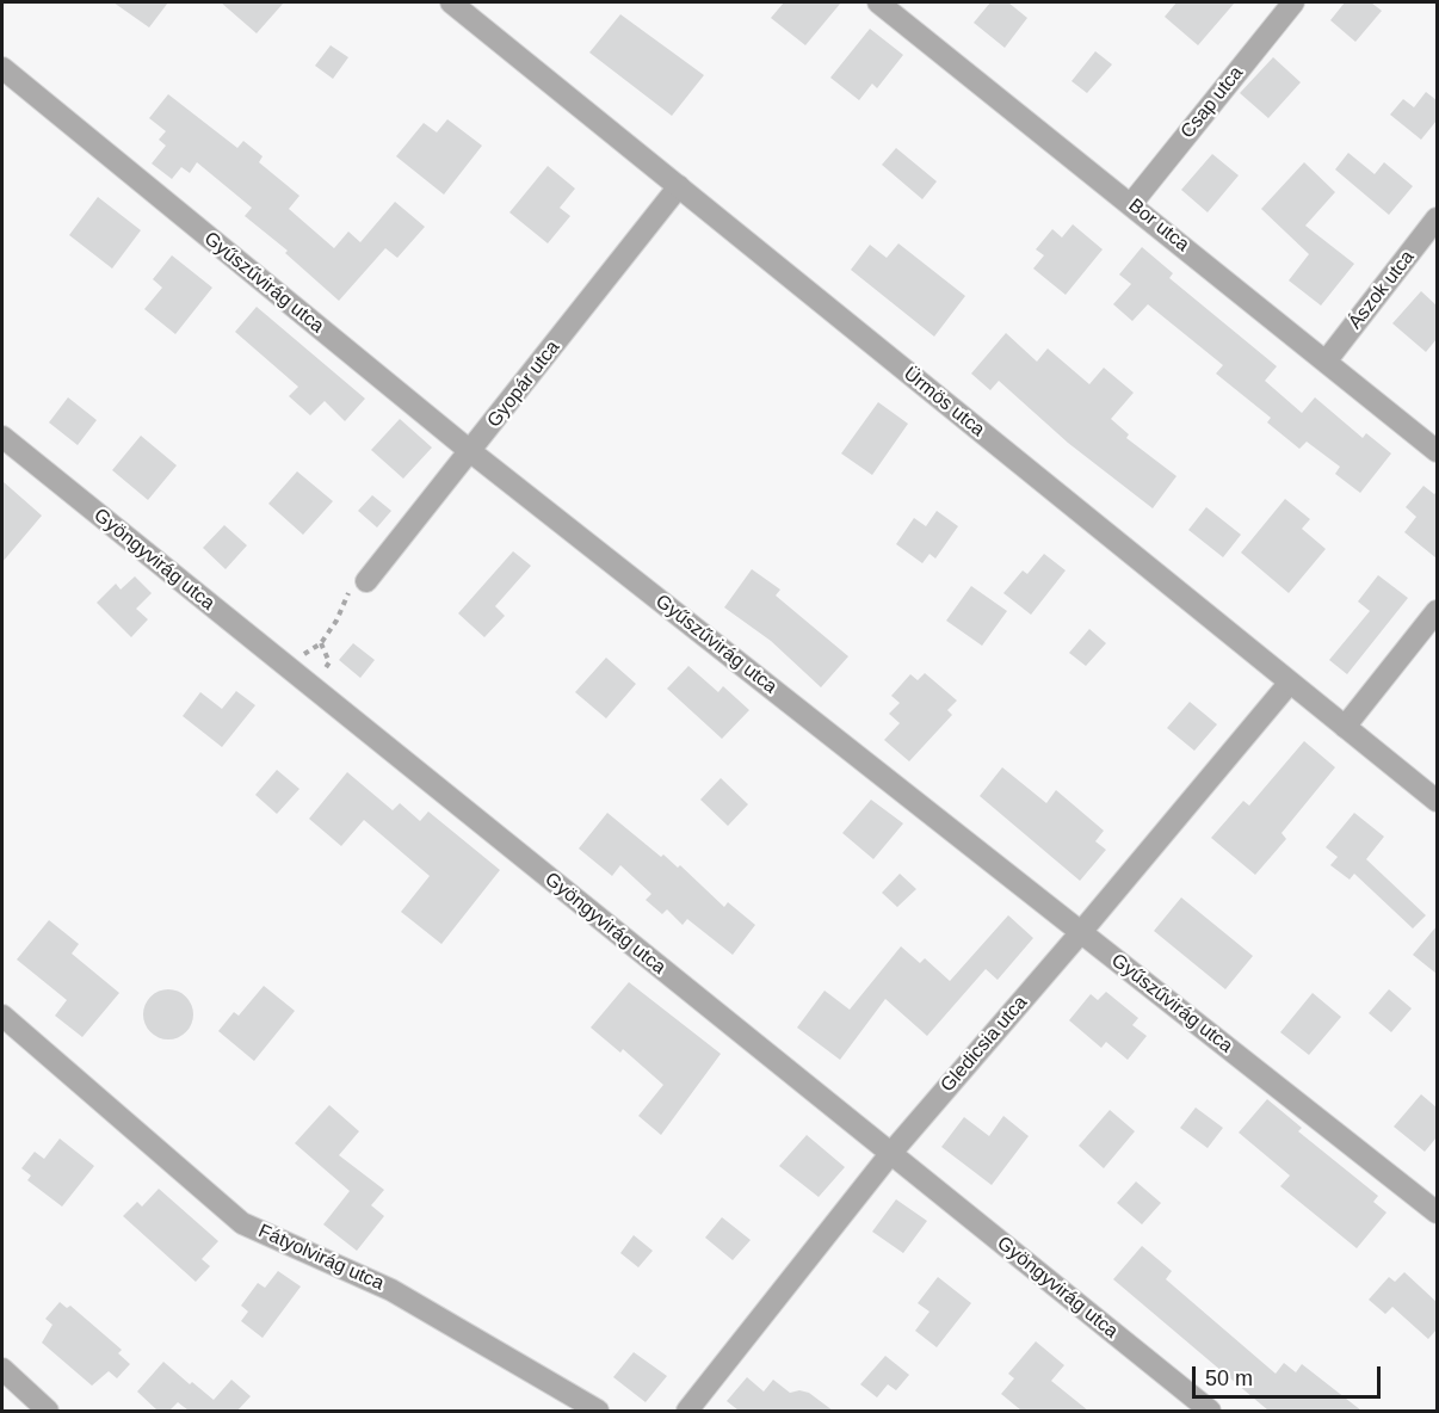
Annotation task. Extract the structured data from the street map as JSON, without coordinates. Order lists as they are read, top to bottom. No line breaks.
{"streets":{"street":["Csap utca","Bor utca","Gyűszűvirág utca","Ászok utca","Gyopár utca","Ürmös utca","Gyöngyvirág utca","Gledicsia utca","Fátyolvirág utca"]},"crossings":[["Csap utca","Bor utca"],["Bor utca","Ászok utca"],["Gyűszűvirág utca","Gyopár utca"],["Gyűszűvirág utca","Gledicsia utca"],["Gyopár utca","Ürmös utca"],["Ürmös utca","Gledicsia utca"],["Gyöngyvirág utca","Gledicsia utca"]],"scale_bar":"50 m"}
